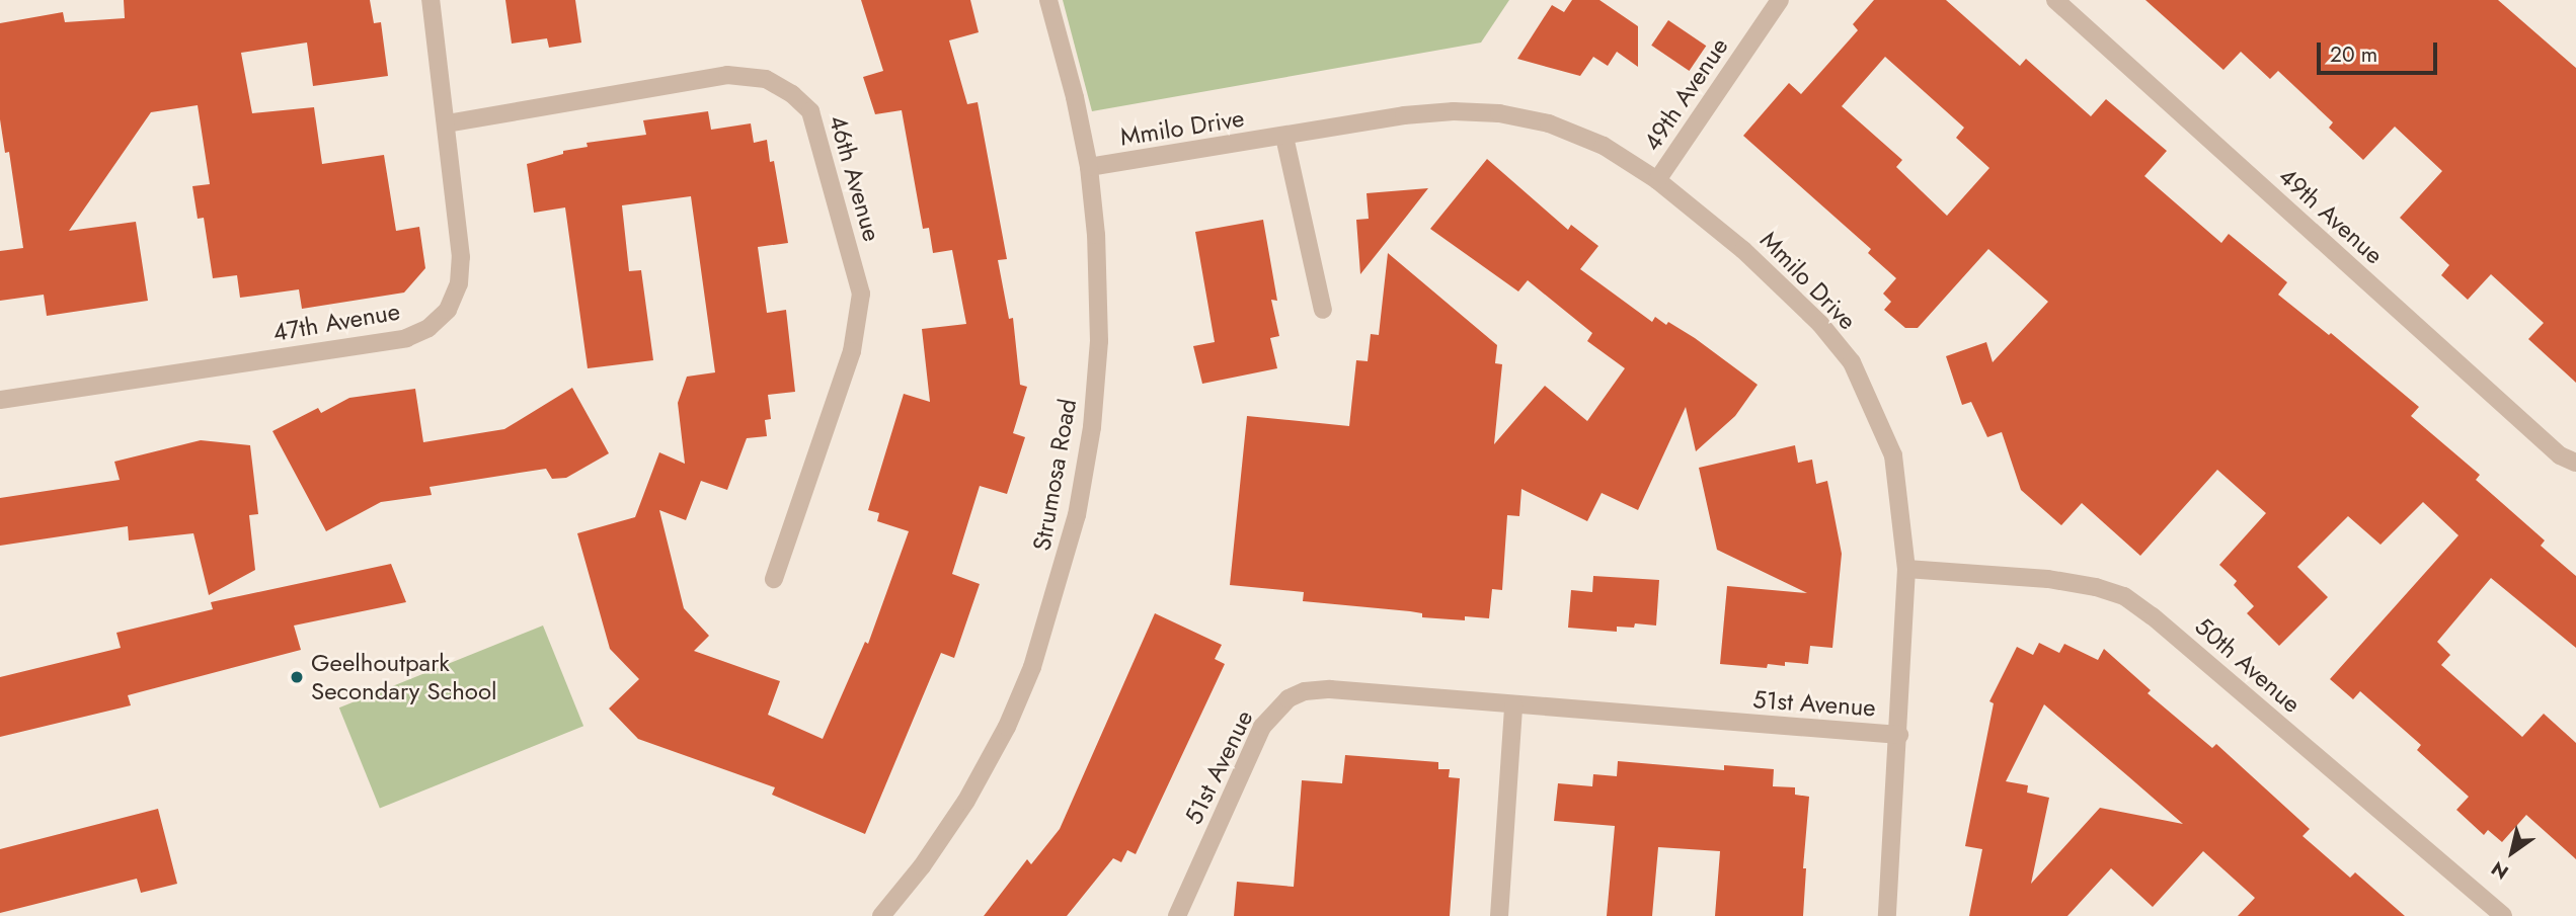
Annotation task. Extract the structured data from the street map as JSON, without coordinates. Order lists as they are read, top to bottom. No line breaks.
{"streets":{"street":["49th Avenue","Mmilo Drive","46th Avenue","47th Avenue","Strumosa Road","50th Avenue","51st Avenue"]},"crossings":[["49th Avenue","Mmilo Drive"],["Mmilo Drive","Strumosa Road"],["Mmilo Drive","50th Avenue"],["Mmilo Drive","51st Avenue"],["46th Avenue","47th Avenue"]],"places":["Geelhoutpark Secondary School"],"scale_bar":"20 m","north":"bottom left"}
